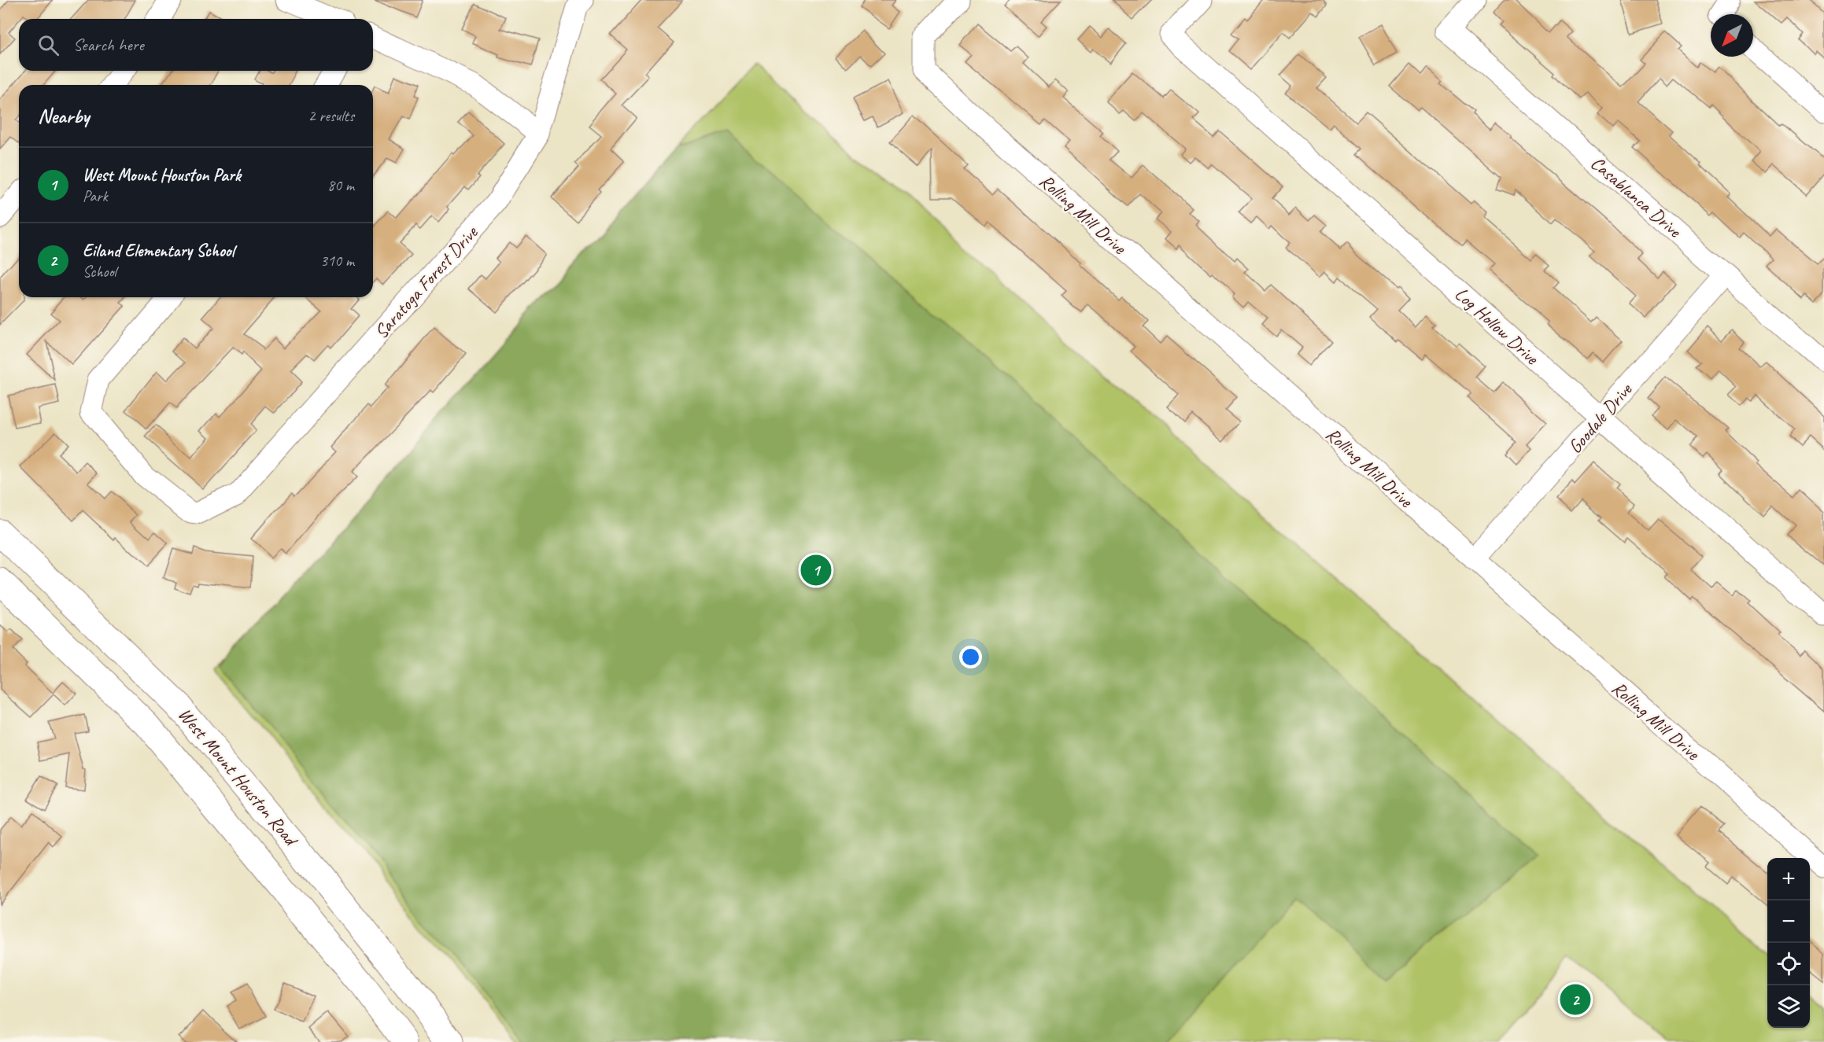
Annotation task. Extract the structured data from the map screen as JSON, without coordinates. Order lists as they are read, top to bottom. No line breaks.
{"streets":{"main road":["West Mount Houston Road"],"street":["Casablanca Drive","Rolling Mill Drive","Saratoga Forest Drive","Log Hollow Drive","Goodale Drive"]},"crossings":[["Casablanca Drive","Goodale Drive"],["Rolling Mill Drive","Goodale Drive"],["Log Hollow Drive","Goodale Drive"]],"north":"bottom left","page":{"search":"Search here","heading":["Nearby","2 results"],"list":[{"mark":"1","name":"West Mount Houston Park","note":"Park","value":"80 m"},{"mark":"2","name":"Eiland Elementary School","note":"School","value":"310 m"}],"pins":["1","2"],"map_buttons":["+","−"]}}
